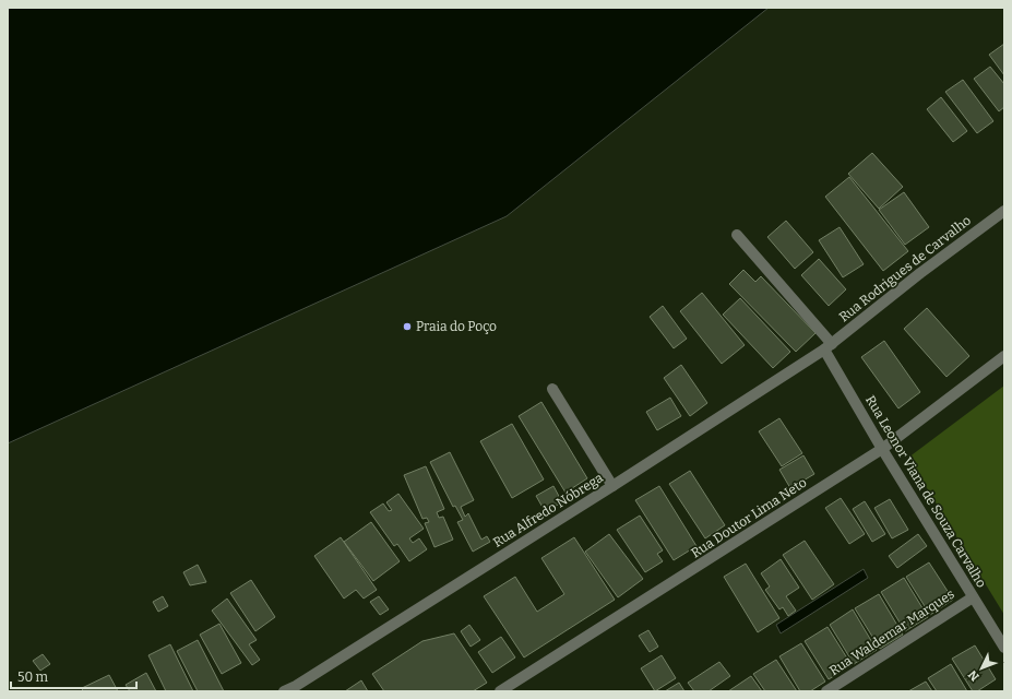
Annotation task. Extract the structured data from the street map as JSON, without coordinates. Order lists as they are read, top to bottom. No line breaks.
{"streets":{"street":["Rua Rodrigues de Carvalho","Rua Leonor Viana de Souza Carvalho","Rua Alfredo Nóbrega","Rua Doutor Lima Neto","Rua Waldemar Marques"]},"crossings":[["Rua Rodrigues de Carvalho","Rua Leonor Viana de Souza Carvalho"],["Rua Rodrigues de Carvalho","Rua Alfredo Nóbrega"],["Rua Leonor Viana de Souza Carvalho","Rua Alfredo Nóbrega"],["Rua Leonor Viana de Souza Carvalho","Rua Doutor Lima Neto"],["Rua Leonor Viana de Souza Carvalho","Rua Waldemar Marques"]],"places":["Praia do Poço"],"scale_bar":"50 m","north":"bottom left"}
